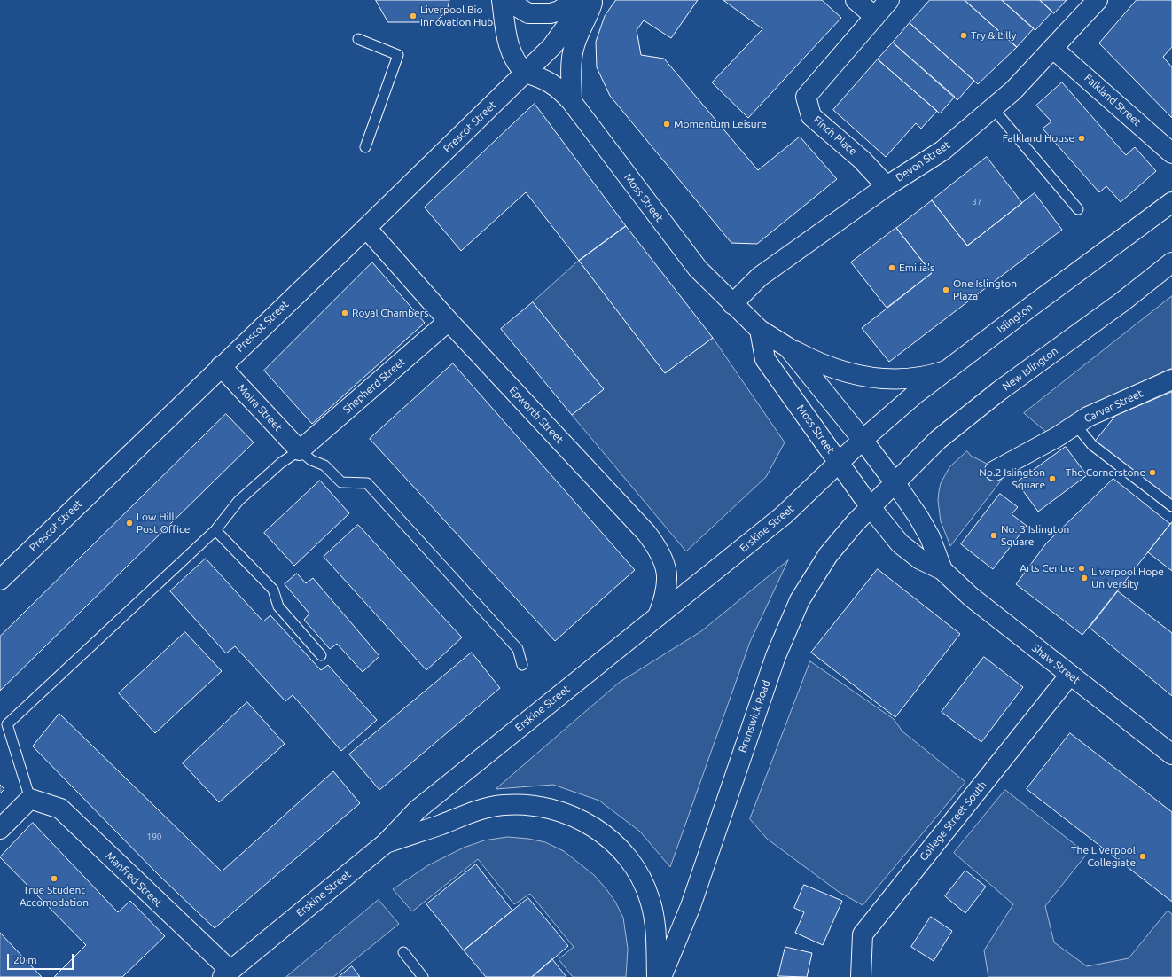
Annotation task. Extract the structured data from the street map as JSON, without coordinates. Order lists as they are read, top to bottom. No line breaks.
{"streets":{"main road":["Falkland Street","Prescot Street","Finch Place","Devon Street","Moss Street","Islington","New Islington","Shepherd Street","Carver Street","Moira Street","Epworth Street","Erskine Street","Shaw Street","Brunswick Road","College Street South","Manfred Street"]},"crossings":[["Falkland Street","Devon Street"],["Prescot Street","Moss Street"],["Prescot Street","Moira Street"],["Prescot Street","Epworth Street"],["Finch Place","Devon Street"],["Devon Street","Moss Street"],["Moss Street","Islington"],["Moss Street","New Islington"],["Moss Street","Erskine Street"],["Moss Street","Shaw Street"],["Moss Street","Brunswick Road"],["Islington","Erskine Street"],["New Islington","Shaw Street"],["New Islington","Brunswick Road"],["Shepherd Street","Moira Street"],["Shepherd Street","Epworth Street"],["Epworth Street","Erskine Street"],["Erskine Street","Manfred Street"],["Shaw Street","Brunswick Road"],["Shaw Street","College Street South"]],"places":["Liverpool Bio Innovation Hub","Try & Lilly","Momentum Leisure","Falkland House","Emilia's","One Islington Plaza","Royal Chambers","The Cornerstone","No.2 Islington Square","Low Hill Post Office","No. 3 Islington Square","Arts Centre","Liverpool Hope University","The Liverpool Collegiate","True Student Accomodation"],"house_numbers":["37","190"],"scale_bar":"20 m"}
